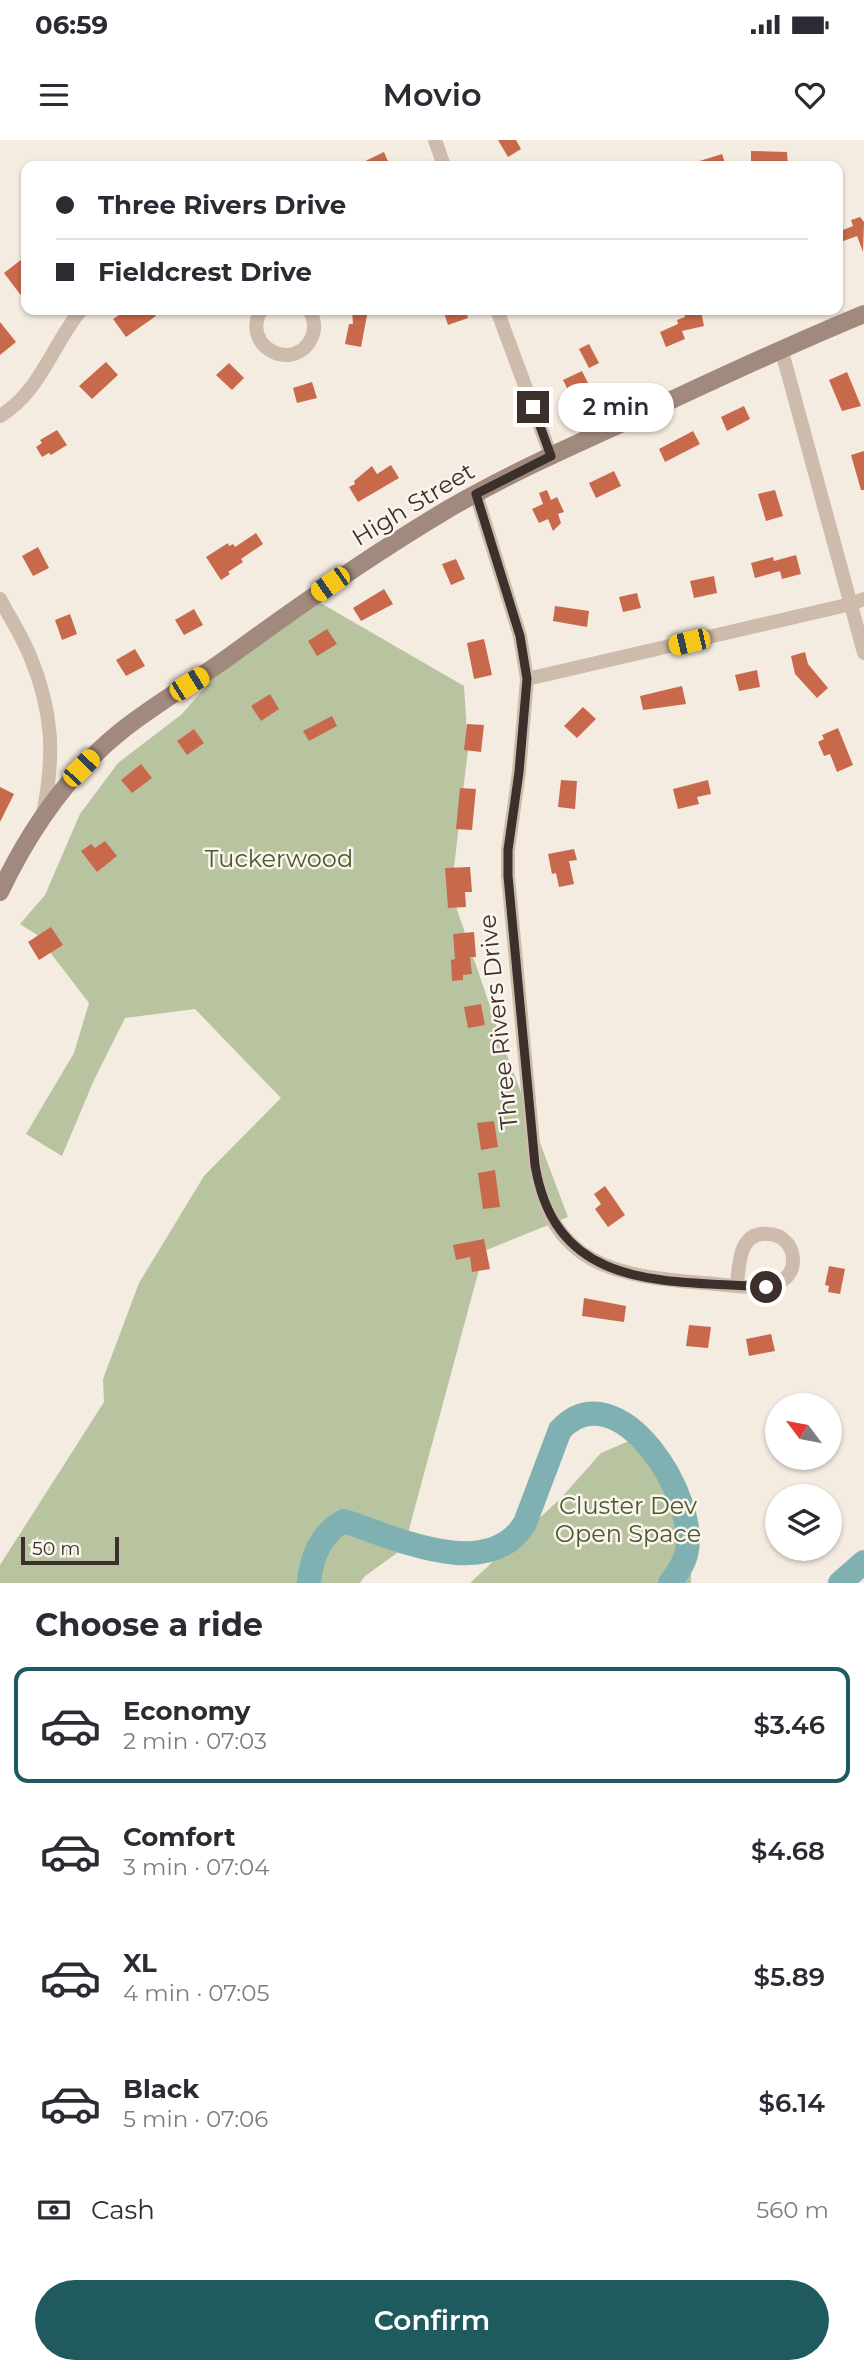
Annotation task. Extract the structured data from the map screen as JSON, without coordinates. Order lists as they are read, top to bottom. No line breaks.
{"streets":{"street":["High Street","Three Rivers Drive"]},"crossings":[["High Street","Three Rivers Drive"]],"parks":["Tuckerwood","Cluster Dev Open Space"],"scale_bar":"50 m","north":"top left","page":{"status":"06:59","header":"Movio","banner":["Three Rivers Drive","Fieldcrest Drive"],"bubble":"2 min","scale":"50 m","heading":"Choose a ride","list":[{"name":"Economy","note":"2 min · 07:03","value":"$3.46"},{"name":"Comfort","note":"3 min · 07:04","value":"$4.68"},{"name":"XL","note":"4 min · 07:05","value":"$5.89"},{"name":"Black","note":"5 min · 07:06","value":"$6.14"}],"pay":["Cash","560 m"],"buttons":"Confirm"}}
